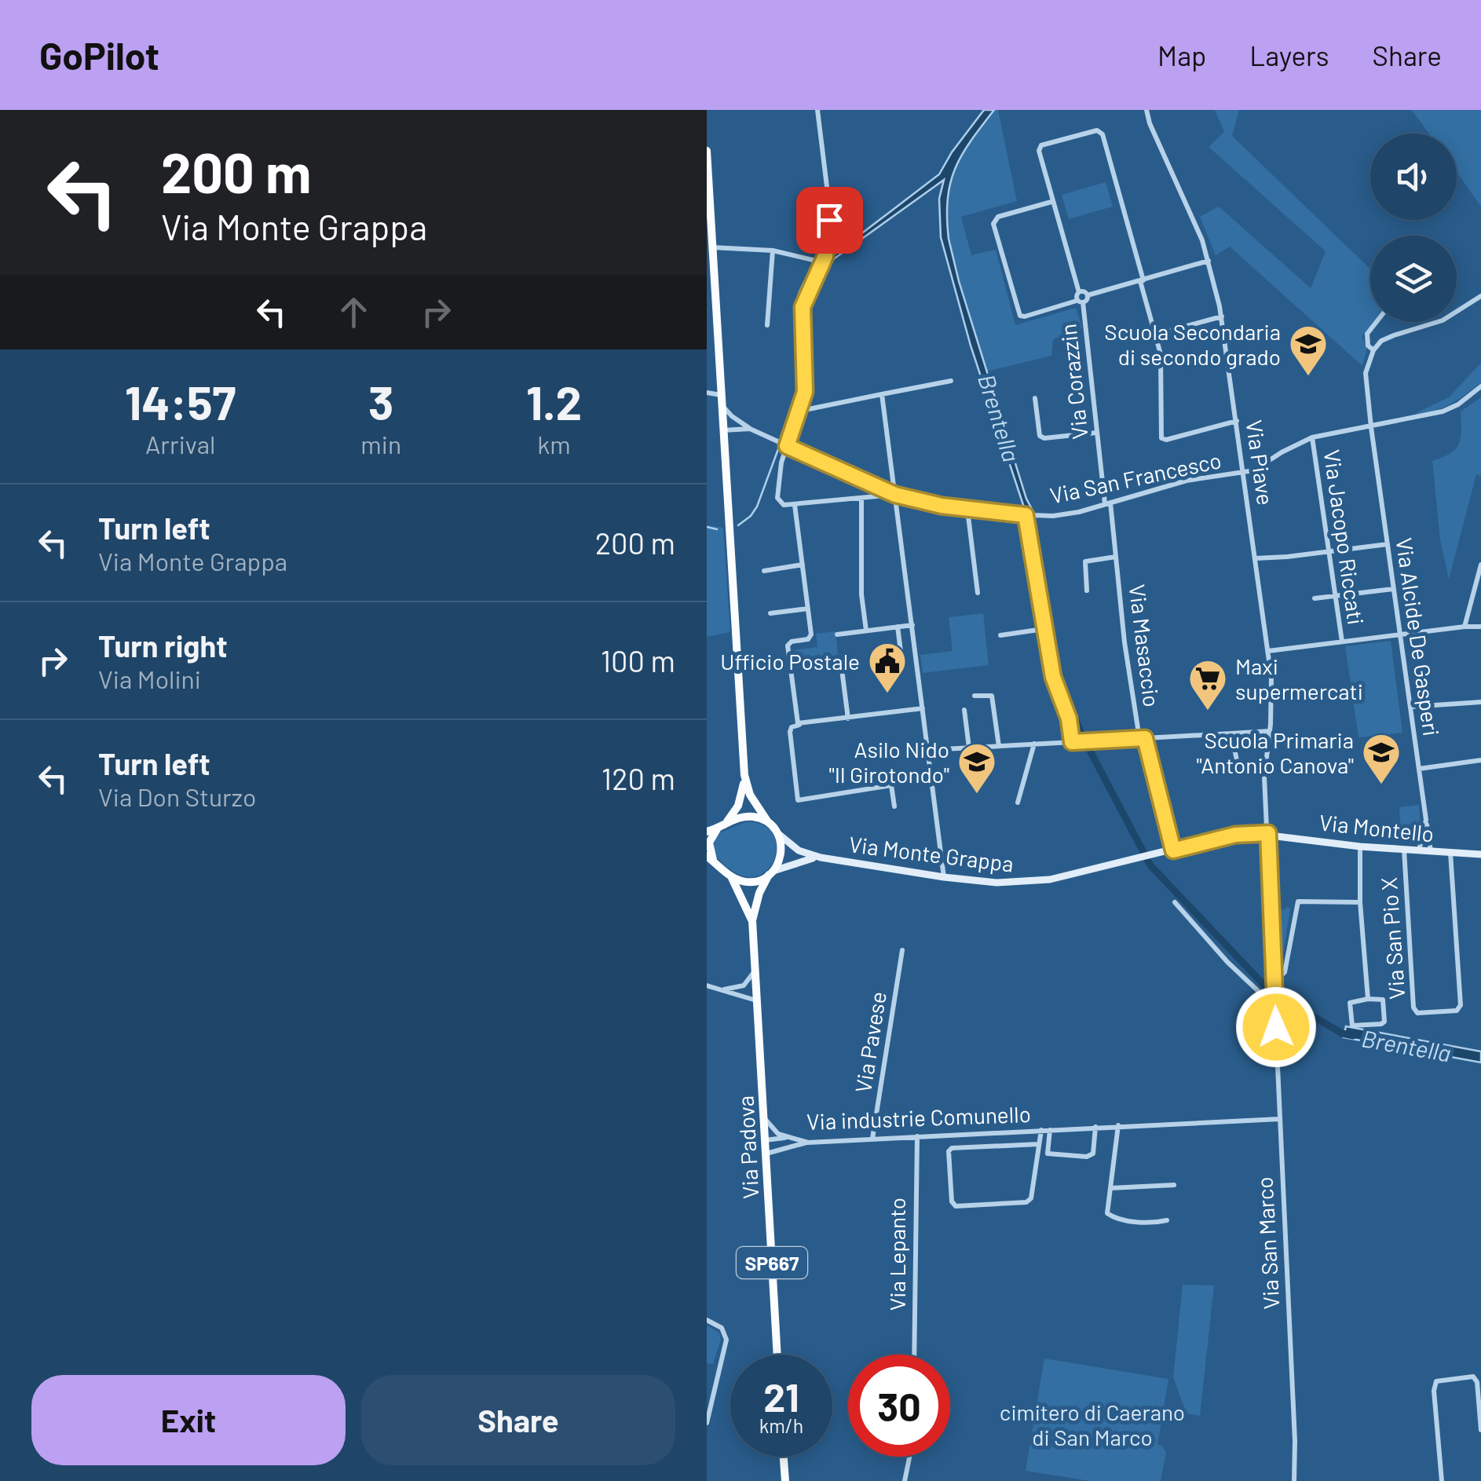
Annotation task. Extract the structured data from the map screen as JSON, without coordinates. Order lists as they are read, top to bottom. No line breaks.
{"streets":{"main road":["Via Montello","Via Monte Grappa","Via Padova","SP667"],"street":["Via Corazzin","Via Piave","Via San Francesco","Via Jacopo Riccati","Via Alcide De Gasperi","Via Masaccio","Via San Pio X","Via Pavese","Via industrie Comunello","Via San Marco","Via Lepanto"]},"crossings":[["Via Corazzin","Via San Francesco"],["Via Corazzin","Via Masaccio"],["Via Piave","Via San Francesco"],["Via Piave","Via Montello"],["Via Piave","Via Monte Grappa"],["Via Piave","Via San Marco"],["Via San Francesco","Via Masaccio"],["Via Alcide De Gasperi","Via Montello"],["Via Masaccio","Via Monte Grappa"],["Via Montello","Via Monte Grappa"],["Via Montello","Via San Pio X"],["Via Monte Grappa","Via Padova"],["Via Pavese","Via industrie Comunello"],["Via industrie Comunello","Via San Marco"],["Via industrie Comunello","Via Lepanto"]],"water":["Brentella"],"parks":["cimitero di Caerano di San Marco"],"places":{"school or university":["Scuola Secondaria di secondo grado","Scuola Primaria \"Antonio Canova\"","Asilo Nido \"Il Girotondo\""],"public building":["Ufficio Postale"],"supermarket":["Maxi supermercati"]},"page":{"header":"GoPilot","nav":["Map","Layers","Share"],"turn":["200 m","Via Monte Grappa"],"eta":["14:57","Arrival","3","min","1.2","km"],"list":[{"name":"Turn left","note":"Via Monte Grappa","value":"200 m"},{"name":"Turn right","note":"Via Molini","value":"100 m"},{"name":"Turn left","note":"Via Don Sturzo","value":"120 m"}],"speed":"21 km/h","limit":"30","buttons":["Exit","Share"]}}
